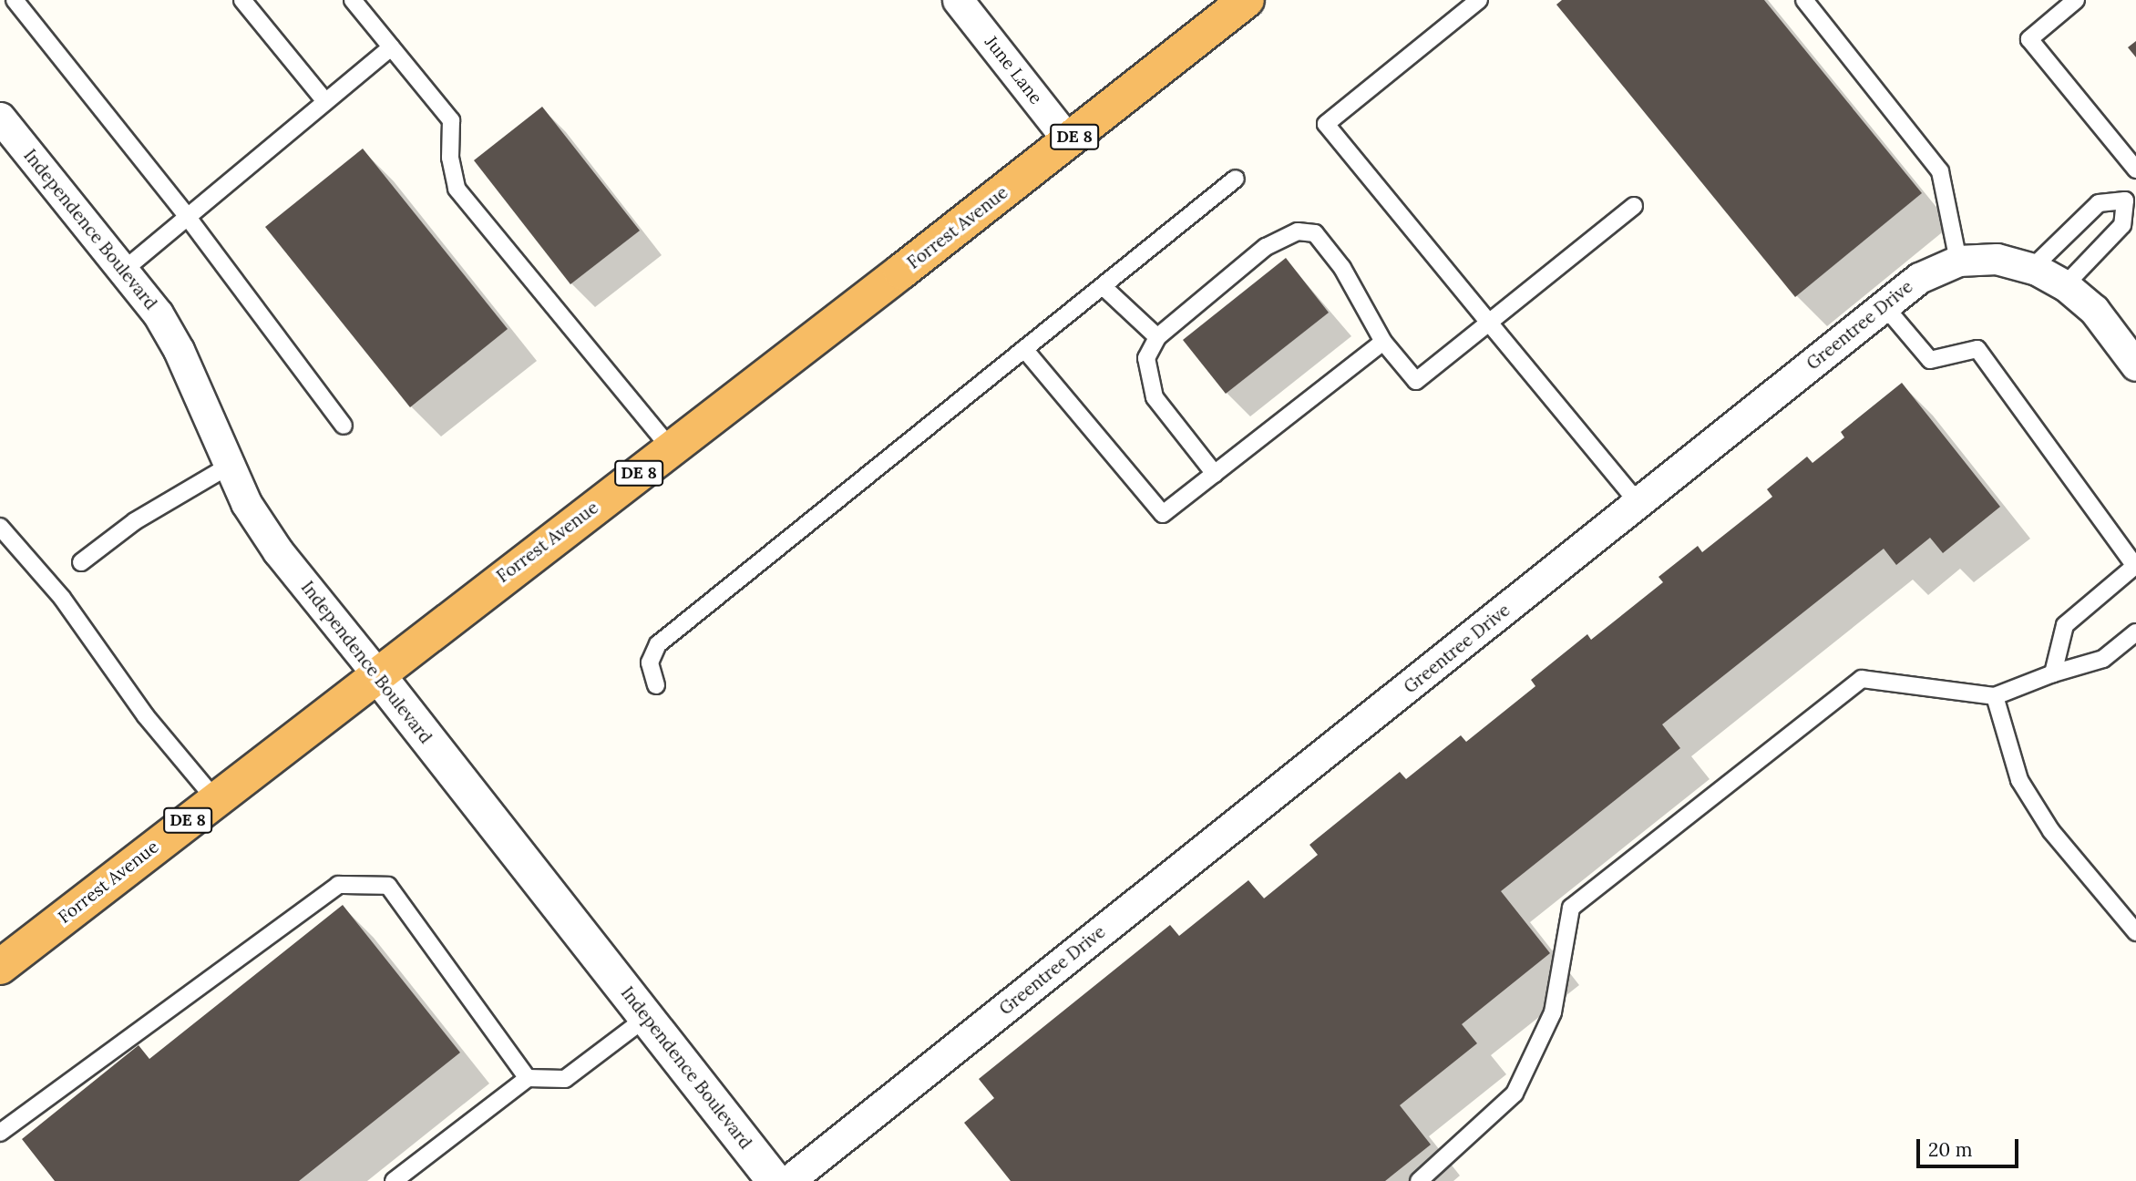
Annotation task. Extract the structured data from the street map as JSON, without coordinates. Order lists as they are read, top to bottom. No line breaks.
{"streets":{"highway":["DE 8","Forrest Avenue"],"street":["June Lane","Independence Boulevard","Greentree Drive"]},"crossings":[["June Lane","Forrest Avenue"],["Forrest Avenue","Independence Boulevard"]],"scale_bar":"20 m"}
